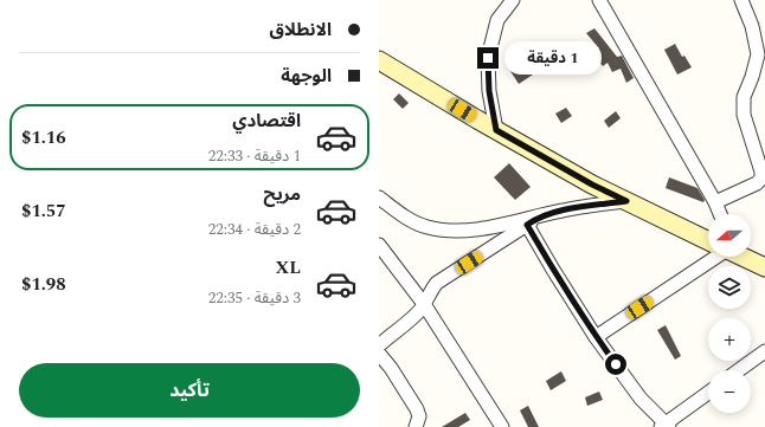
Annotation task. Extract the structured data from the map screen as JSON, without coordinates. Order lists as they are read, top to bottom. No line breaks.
{"north":"left","page":{"banner":["الانطلاق","الوجهة"],"bubble":"1 دقيقة","list":[{"name":"اقتصادي","note":"1 دقيقة · 22:33","value":"$1.16"},{"name":"مريح","note":"2 دقيقة · 22:34","value":"$1.57"},{"name":"XL","note":"3 دقيقة · 22:35","value":"$1.98"}],"map_buttons":["+","−"],"buttons":"تأكيد"}}
